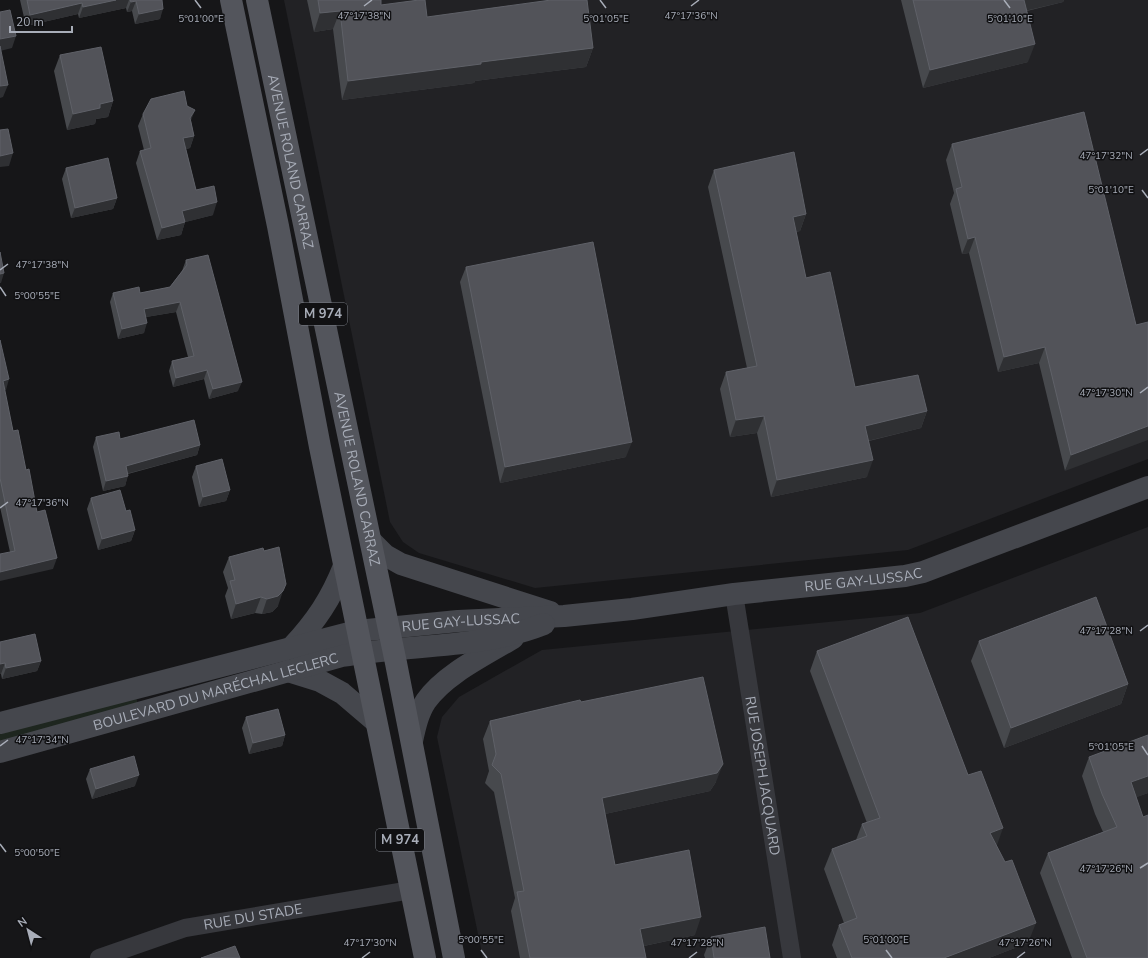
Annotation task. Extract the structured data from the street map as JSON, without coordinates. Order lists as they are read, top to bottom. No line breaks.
{"streets":{"main road":["AVENUE ROLAND CARRAZ","M 974","RUE GAY-LUSSAC","BOULEVARD DU MARÉCHAL LECLERC"],"street":["RUE JOSEPH JACQUARD","RUE DU STADE"]},"crossings":[["AVENUE ROLAND CARRAZ","RUE GAY-LUSSAC"],["AVENUE ROLAND CARRAZ","BOULEVARD DU MARÉCHAL LECLERC"],["AVENUE ROLAND CARRAZ","RUE DU STADE"],["RUE GAY-LUSSAC","BOULEVARD DU MARÉCHAL LECLERC"],["RUE GAY-LUSSAC","RUE JOSEPH JACQUARD"]],"scale_bar":"20 m","north":"top left","coordinates":["47°17'38\"N","47°17'36\"N","5°01'00\"E","5°01'05\"E","5°01'10\"E","47°17'32\"N","5°00'55\"E","47°17'30\"N","47°17'28\"N","47°17'34\"N","5°00'50\"E","47°17'26\"N"]}
